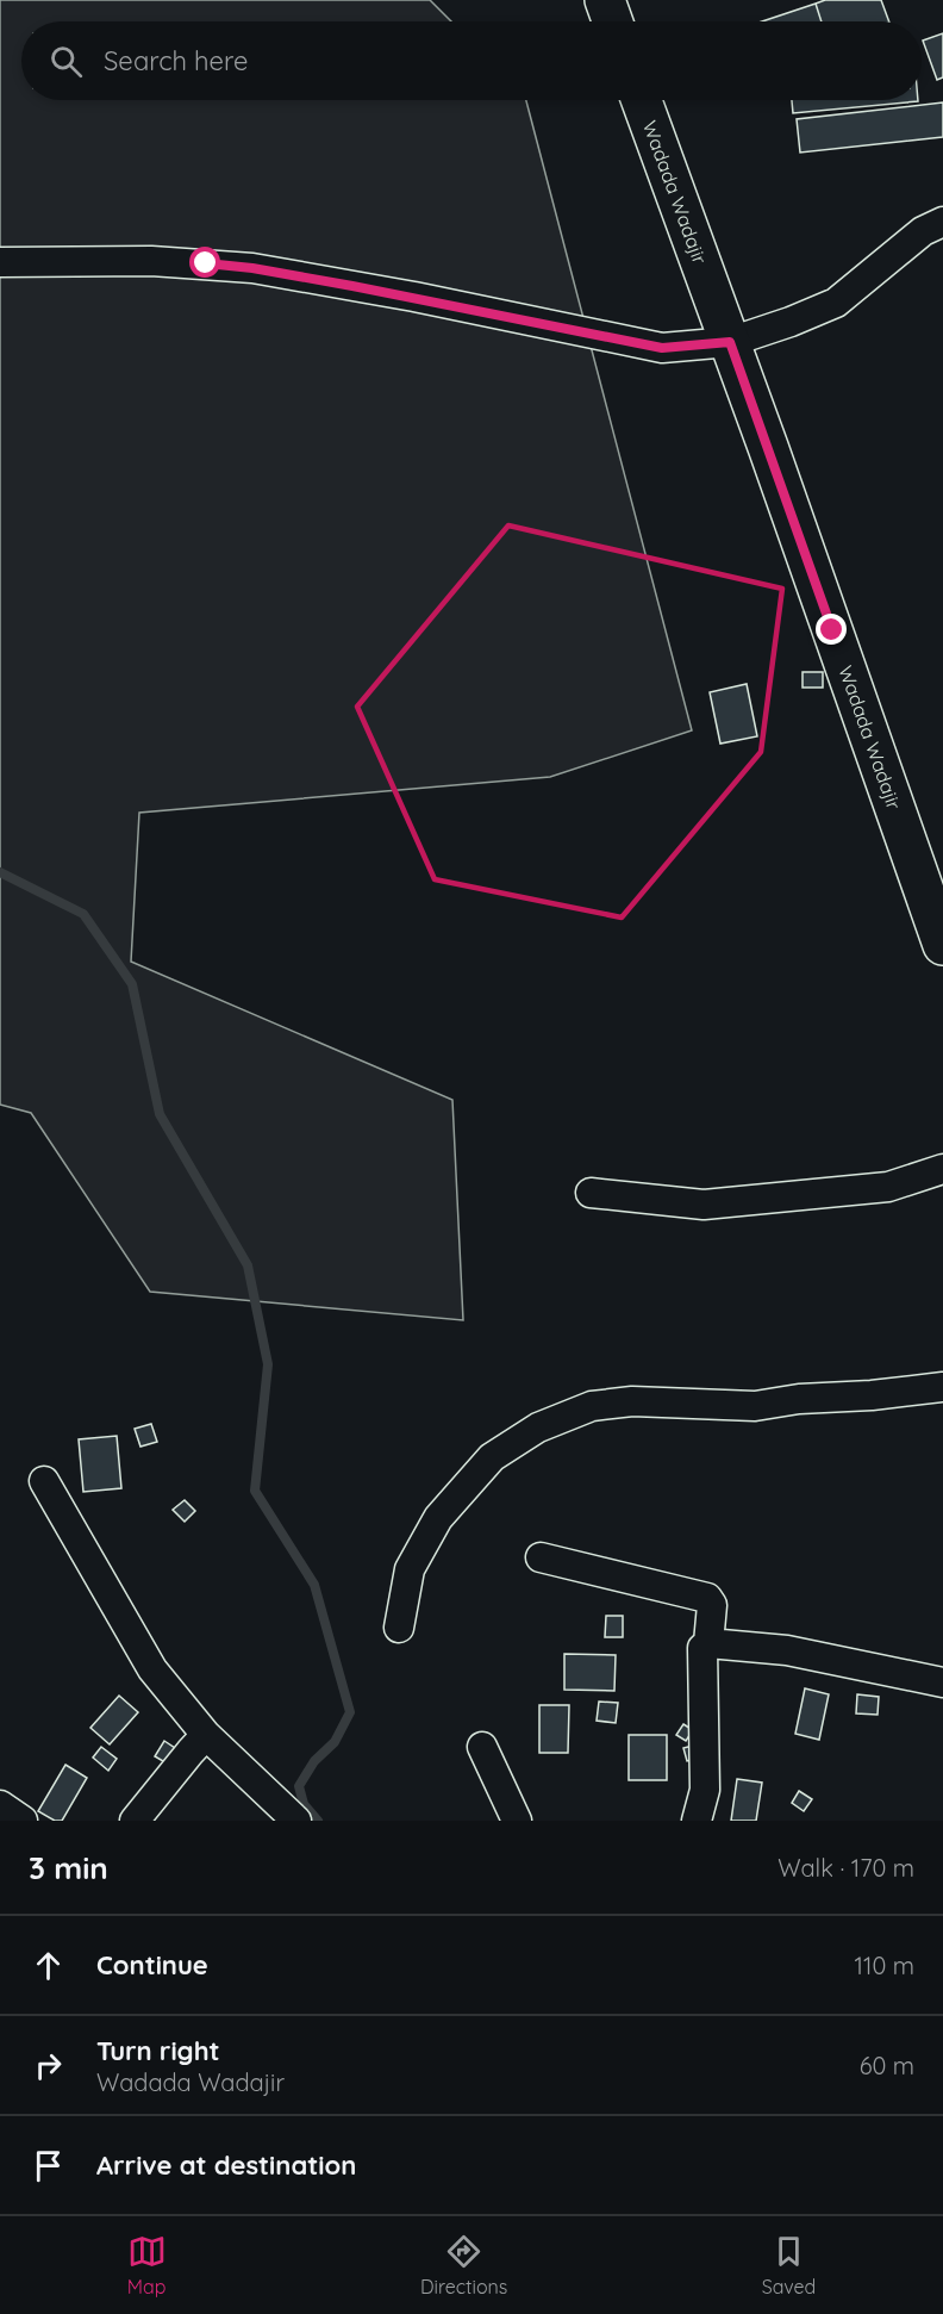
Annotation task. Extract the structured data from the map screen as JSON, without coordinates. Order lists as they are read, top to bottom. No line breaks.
{"streets":{"street":["Wadada Wadajir"]},"page":{"search":"Search here","heading":["3 min","Walk · 170 m"],"list":[["Continue","110 m"],["Turn right","Wadada Wadajir","60 m"],"Arrive at destination"],"nav":["Map","Directions","Saved"]}}
